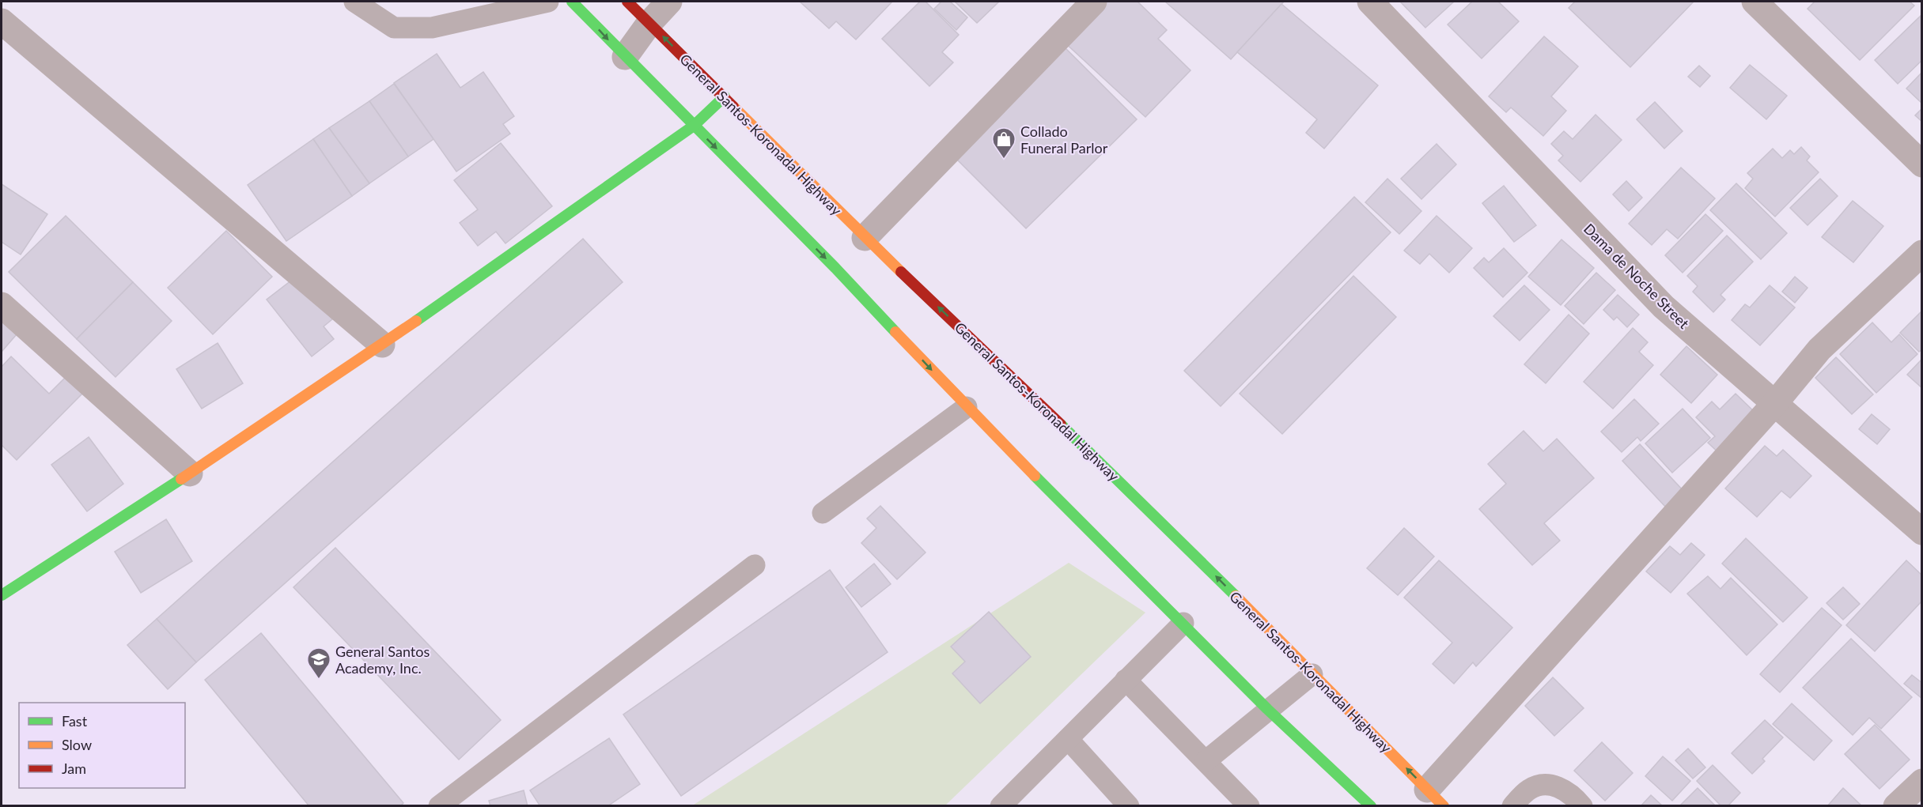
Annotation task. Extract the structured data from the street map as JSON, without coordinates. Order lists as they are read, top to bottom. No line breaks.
{"streets":{"main road":["General Santos-Koronadal Highway"],"street":["Dama de Noche Street"]},"places":{"shop":["Collado Funeral Parlor"],"school or university":["General Santos Academy, Inc."]},"legend":["Fast","Slow","Jam"]}
